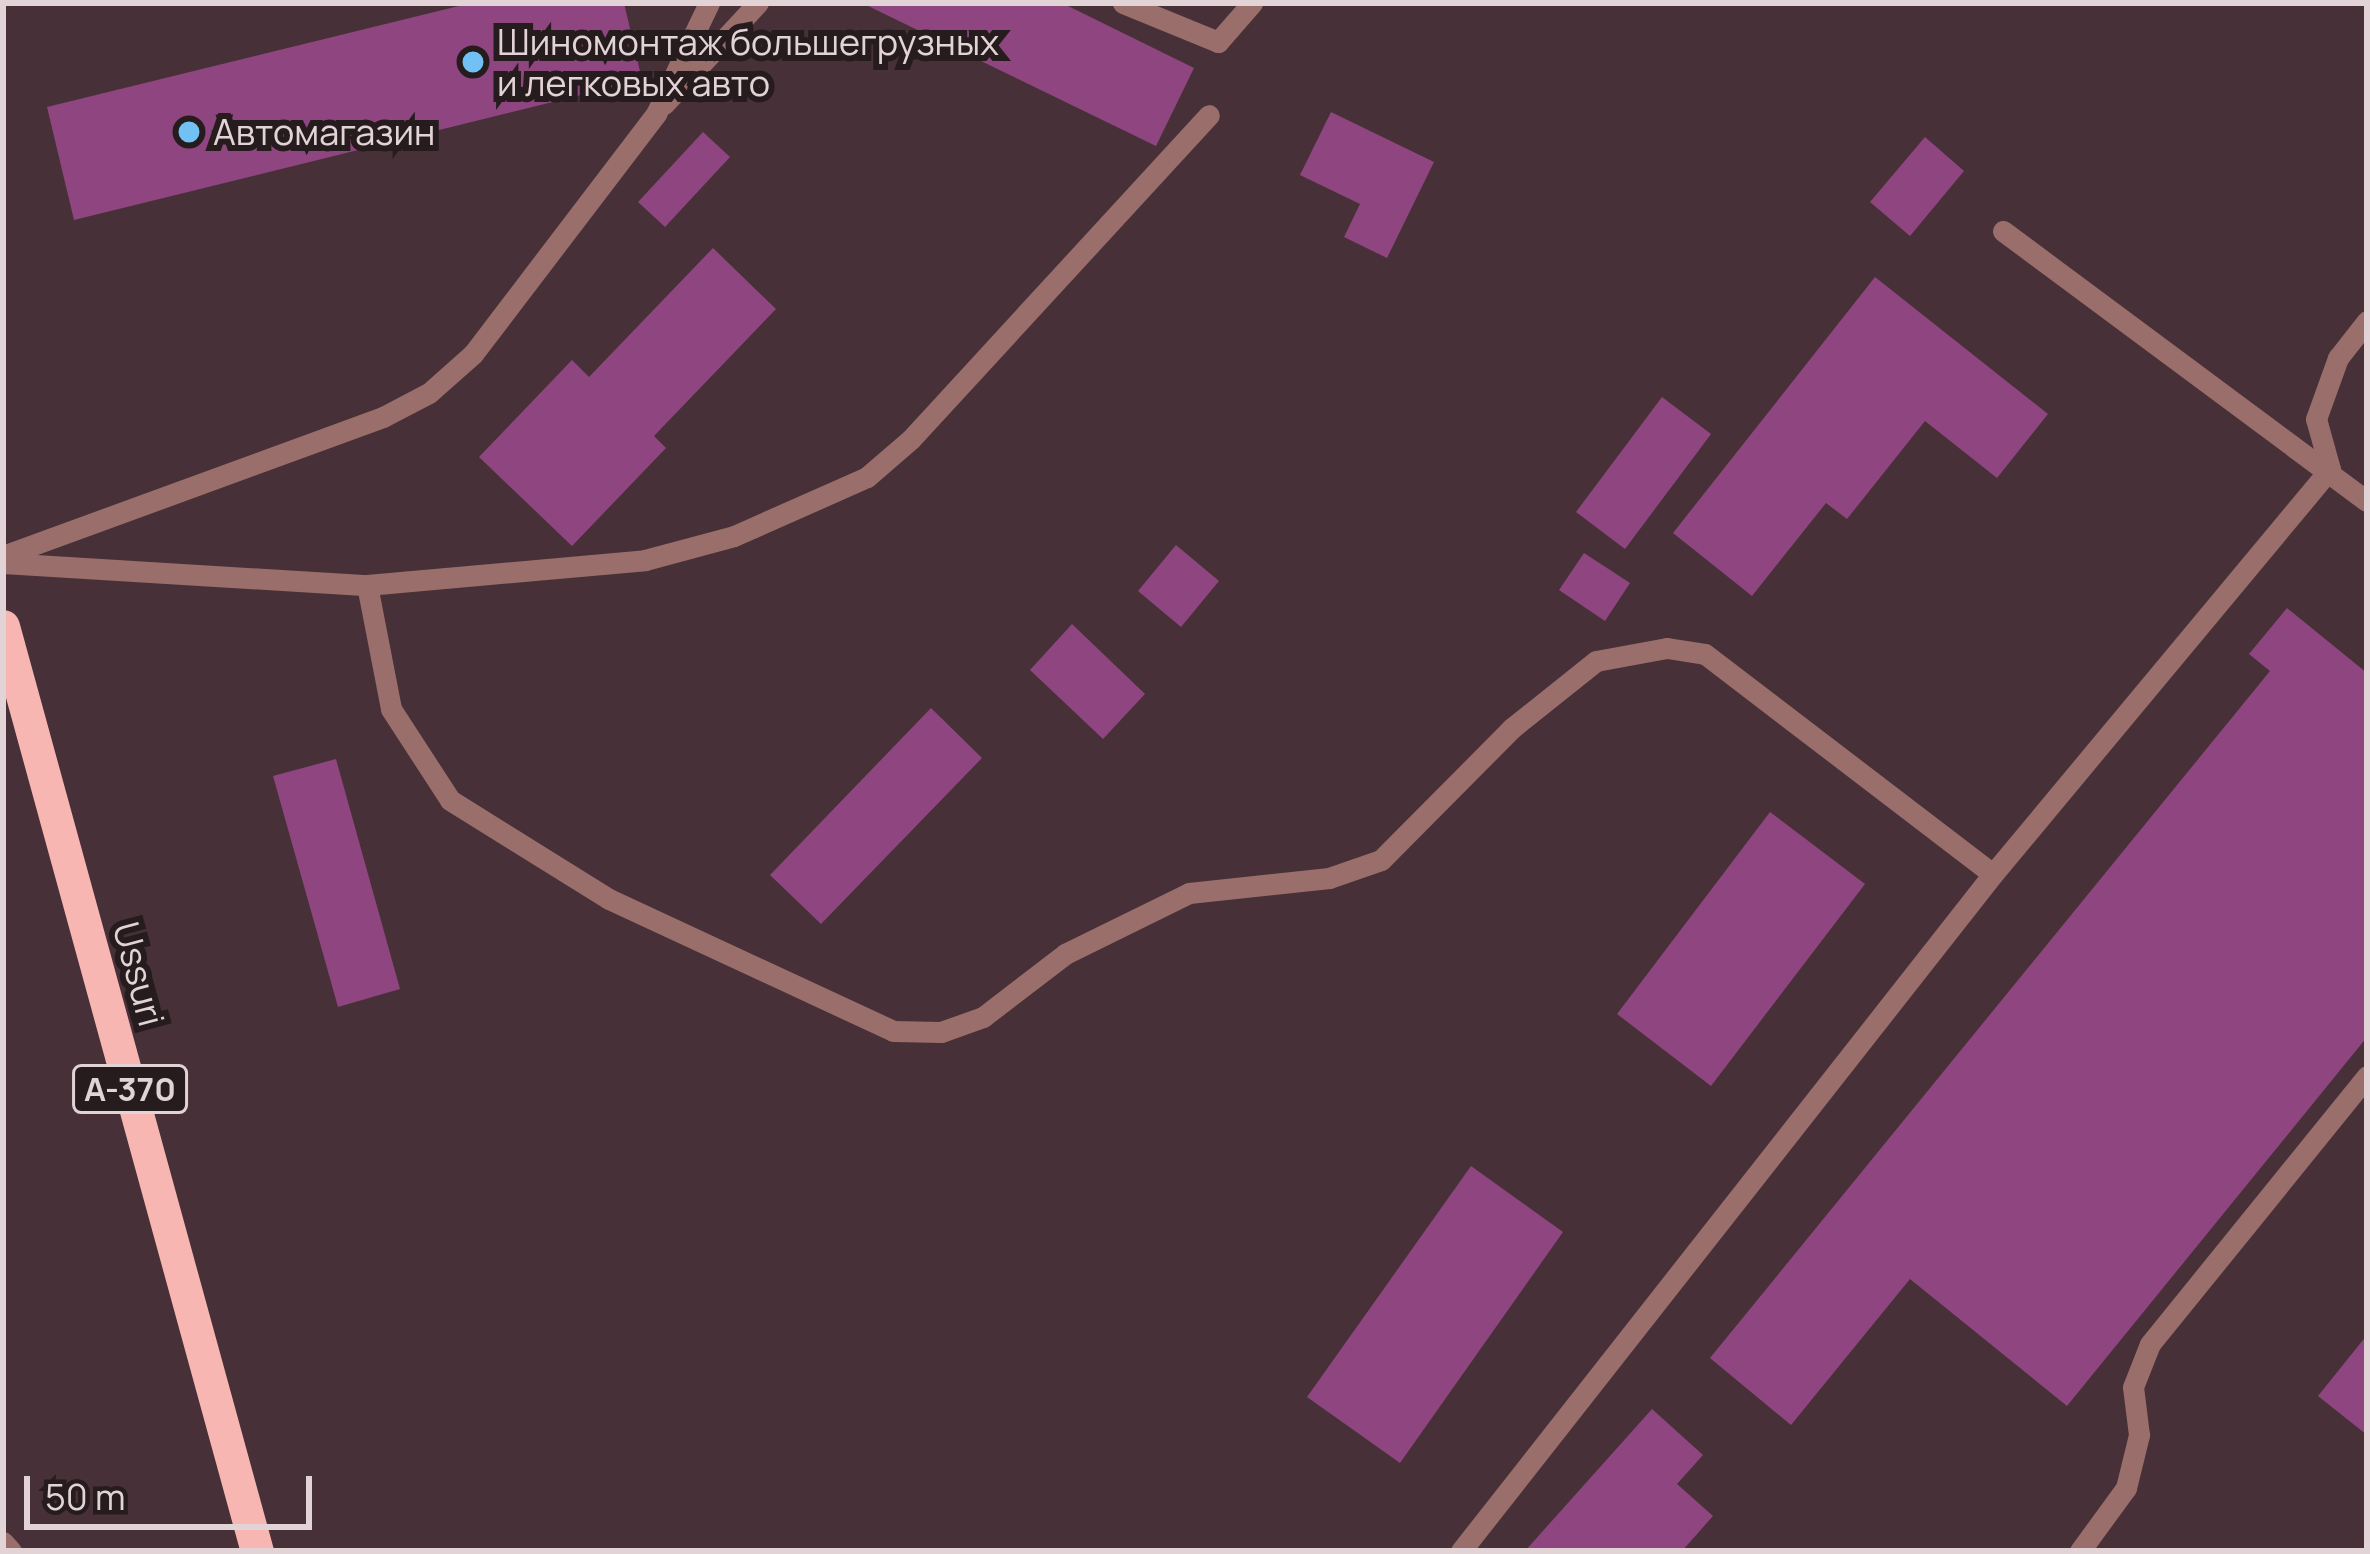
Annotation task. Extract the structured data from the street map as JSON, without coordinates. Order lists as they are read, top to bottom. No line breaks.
{"streets":{"highway":["Ussuri","А-370"]},"places":["Шиномонтаж большегрузных и легковых авто","Автомагазин"],"scale_bar":"50 m"}
